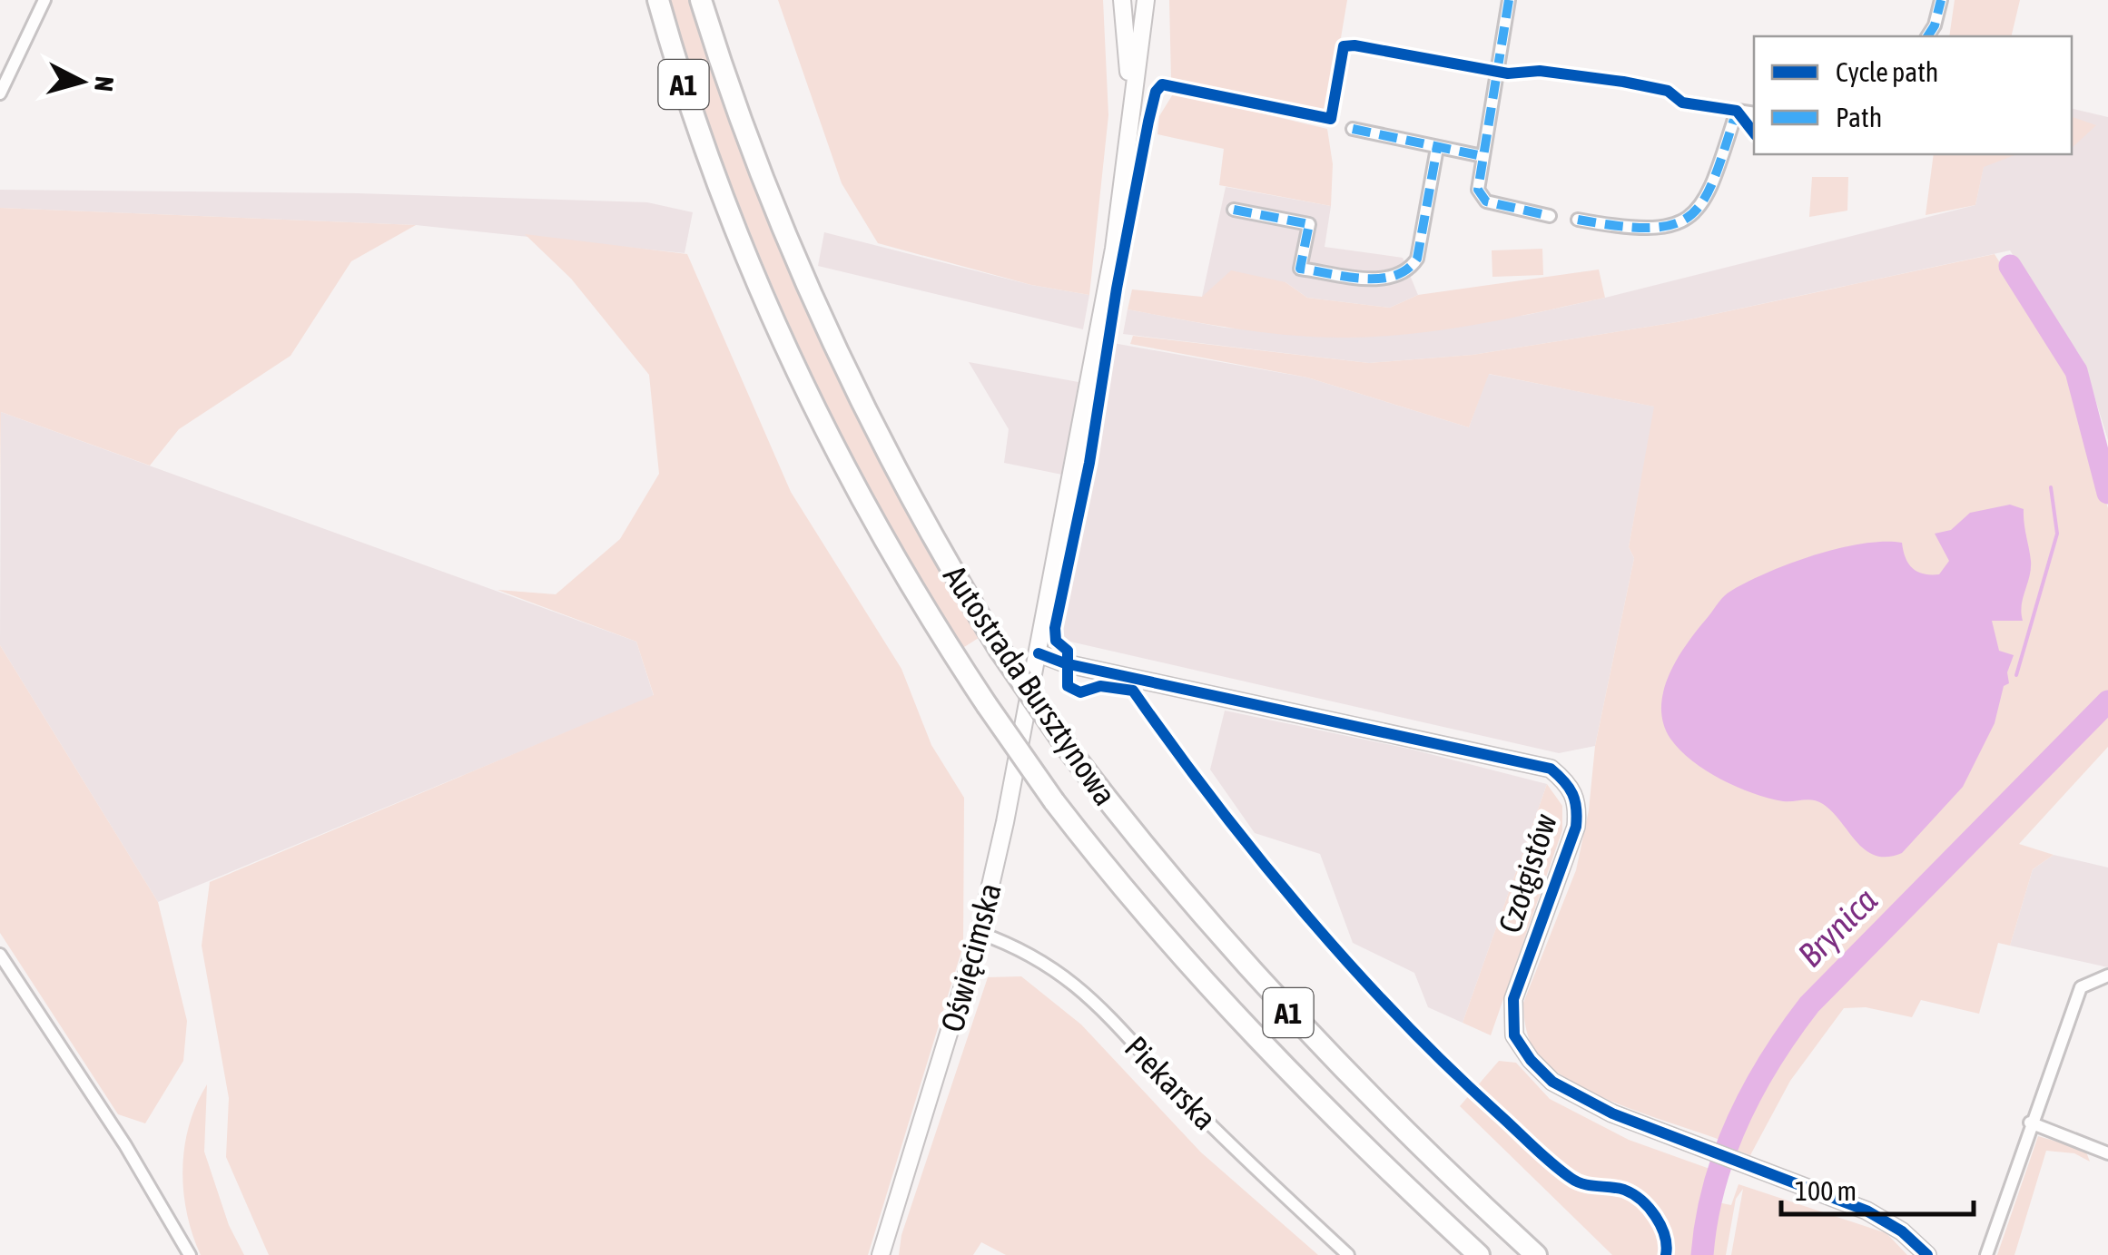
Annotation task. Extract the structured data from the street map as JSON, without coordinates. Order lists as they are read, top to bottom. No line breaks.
{"streets":{"highway":["A1","Autostrada Bursztynowa"],"street":["Czołgistów","Oświęcimska","Piekarska"]},"crossings":[["Czołgistów","Oświęcimska"],["Oświęcimska","Piekarska"]],"water":["Brynica"],"legend":["Cycle path","Path"],"scale_bar":"100 m","north":"right"}
